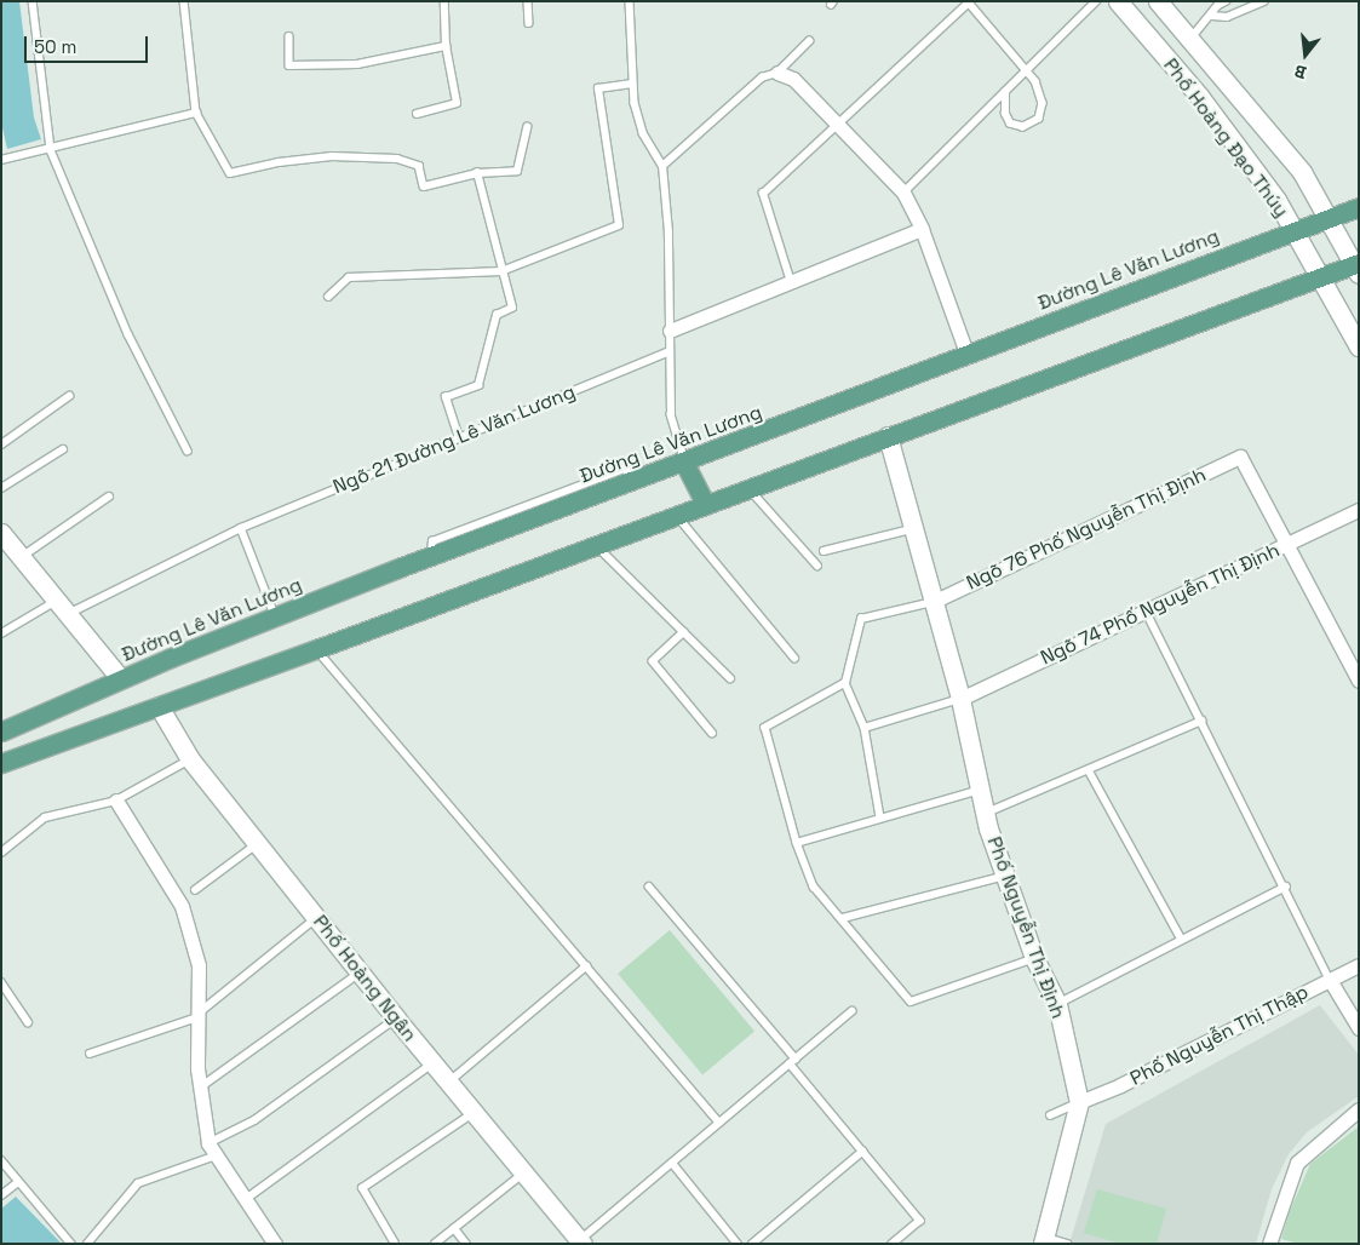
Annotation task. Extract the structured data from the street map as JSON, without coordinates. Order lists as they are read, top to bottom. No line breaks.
{"streets":{"main road":["Đường Lê Văn Lương"],"street":["Phố Hoàng Đạo Thúy","Ngõ 76 Phố Nguyễn Thị Định","Ngõ 74 Phố Nguyễn Thị Định","Phố Nguyễn Thị Định","Phố Hoàng Ngân","Phố Nguyễn Thị Thập"],"lane":["Ngõ 21 Đường Lê Văn Lương"]},"crossings":[["Phố Hoàng Đạo Thúy","Đường Lê Văn Lương"],["Ngõ 76 Phố Nguyễn Thị Định","Ngõ 74 Phố Nguyễn Thị Định"],["Ngõ 76 Phố Nguyễn Thị Định","Phố Nguyễn Thị Định"],["Ngõ 74 Phố Nguyễn Thị Định","Phố Nguyễn Thị Định"],["Phố Nguyễn Thị Định","Phố Nguyễn Thị Thập"]],"scale_bar":"50 m","north":"bottom"}
